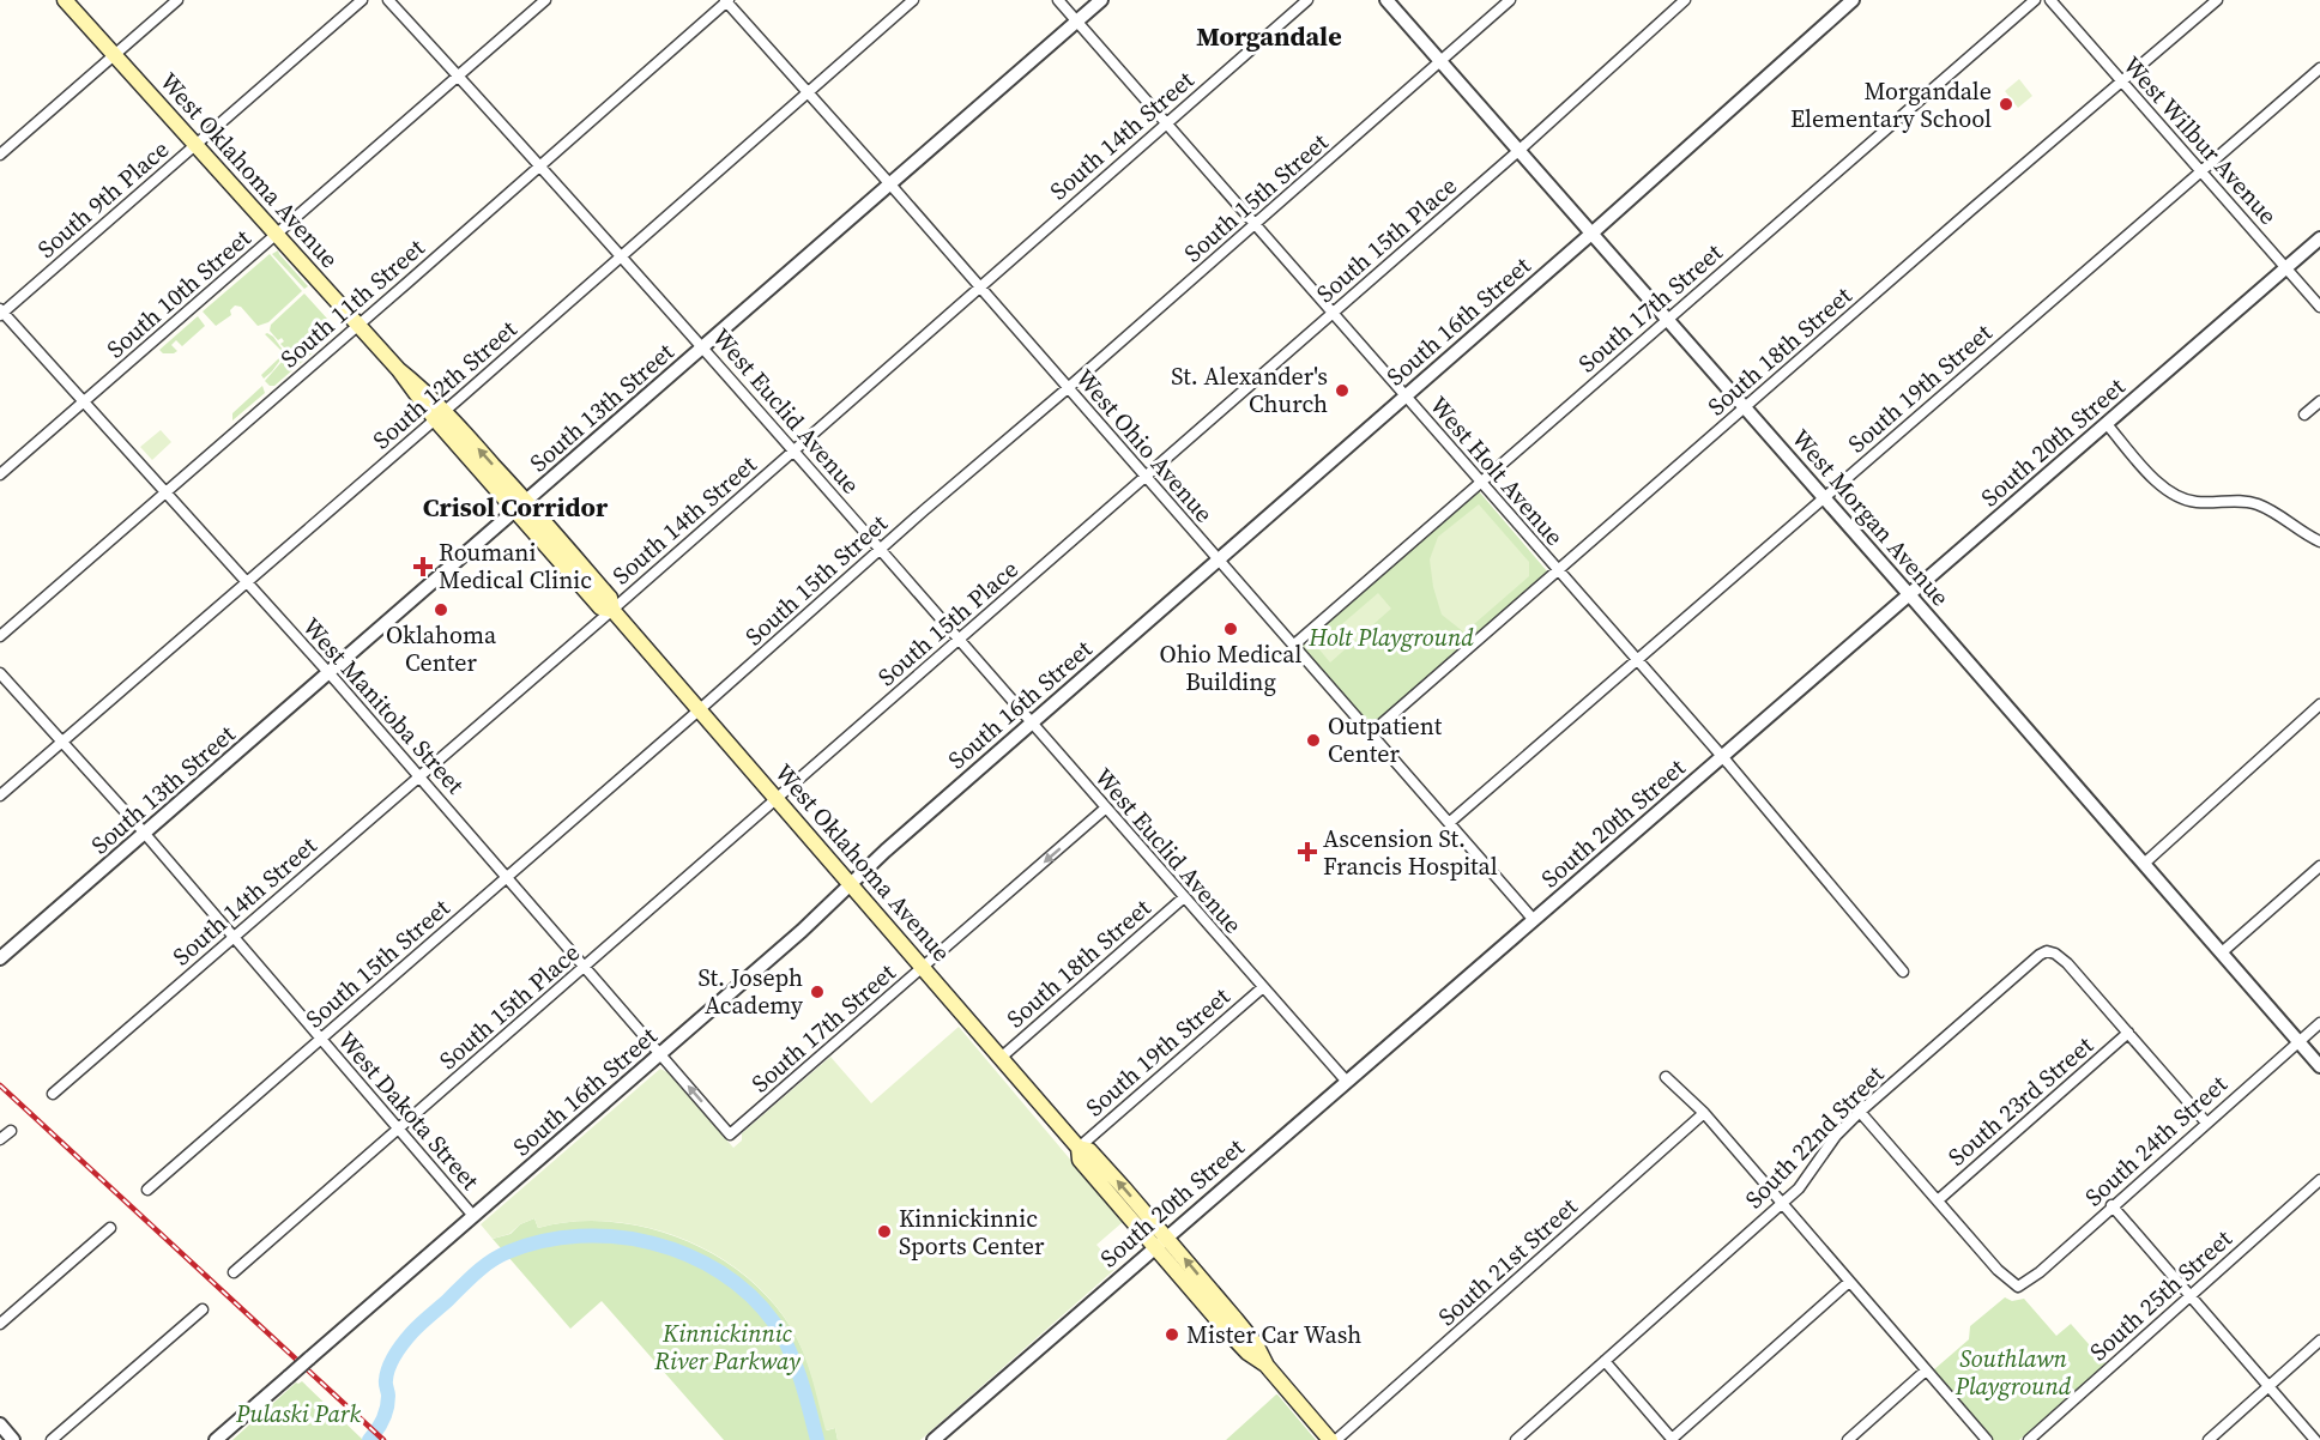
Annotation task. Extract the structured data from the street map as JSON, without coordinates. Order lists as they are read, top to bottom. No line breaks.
{"streets":{"main road":["West Oklahoma Avenue"],"street":["South 14th Street","West Wilbur Avenue","South 15th Street","South 9th Place","South 15th Place","South 10th Street","South 11th Street","South 17th Street","South 16th Street","South 18th Street","South 12th Street","South 19th Street","South 13th Street","West Euclid Avenue","South 20th Street","West Ohio Avenue","West Holt Avenue","West Morgan Avenue","West Manitoba Street","South 23rd Street","West Dakota Street","South 22nd Street","South 24th Street","South 21st Street","South 25th Street"]},"crossings":[["South 14th Street","West Oklahoma Avenue"],["South 14th Street","West Euclid Avenue"],["South 14th Street","West Ohio Avenue"],["South 14th Street","West Holt Avenue"],["South 14th Street","West Manitoba Street"],["South 14th Street","West Dakota Street"],["West Wilbur Avenue","South 18th Street"],["West Wilbur Avenue","South 19th Street"],["West Wilbur Avenue","South 20th Street"],["West Oklahoma Avenue","South 15th Street"],["West Oklahoma Avenue","South 9th Place"],["West Oklahoma Avenue","South 15th Place"],["West Oklahoma Avenue","South 10th Street"],["West Oklahoma Avenue","South 11th Street"],["West Oklahoma Avenue","South 17th Street"],["West Oklahoma Avenue","South 16th Street"],["West Oklahoma Avenue","South 18th Street"],["West Oklahoma Avenue","South 12th Street"],["West Oklahoma Avenue","South 19th Street"],["West Oklahoma Avenue","South 13th Street"],["West Oklahoma Avenue","South 20th Street"],["South 15th Street","West Euclid Avenue"],["South 15th Street","West Ohio Avenue"],["South 15th Street","West Holt Avenue"],["South 15th Street","West Morgan Avenue"],["South 15th Street","West Manitoba Street"],["South 15th Street","West Dakota Street"],["South 9th Place","West Manitoba Street"],["South 15th Place","West Euclid Avenue"],["South 15th Place","West Ohio Avenue"],["South 15th Place","West Holt Avenue"],["South 15th Place","West Morgan Avenue"],["South 15th Place","West Manitoba Street"],["South 15th Place","West Dakota Street"],["South 10th Street","West Euclid Avenue"],["South 10th Street","West Manitoba Street"],["South 11th Street","West Euclid Avenue"],["South 11th Street","West Ohio Avenue"],["South 11th Street","West Manitoba Street"],["South 17th Street","West Euclid Avenue"],["South 17th Street","West Ohio Avenue"],["South 17th Street","West Holt Avenue"],["South 17th Street","West Morgan Avenue"],["South 17th Street","West Manitoba Street"],["South 16th Street","West Euclid Avenue"],["South 16th Street","West Ohio Avenue"],["South 16th Street","West Holt Avenue"],["South 16th Street","West Morgan Avenue"],["South 16th Street","West Manitoba Street"],["South 16th Street","West Dakota Street"],["South 18th Street","West Euclid Avenue"],["South 18th Street","West Ohio Avenue"],["South 18th Street","West Holt Avenue"],["South 18th Street","West Morgan Avenue"],["South 12th Street","West Euclid Avenue"],["South 12th Street","West Ohio Avenue"],["South 12th Street","West Manitoba Street"],["South 12th Street","West Dakota Street"],["South 19th Street","West Euclid Avenue"],["South 19th Street","West Ohio Avenue"],["South 19th Street","West Holt Avenue"],["South 19th Street","West Morgan Avenue"],["South 13th Street","West Euclid Avenue"],["South 13th Street","West Ohio Avenue"],["South 13th Street","West Holt Avenue"],["South 13th Street","West Manitoba Street"],["South 13th Street","West Dakota Street"],["West Euclid Avenue","South 20th Street"],["South 20th Street","West Ohio Avenue"],["South 20th Street","West Holt Avenue"],["South 20th Street","West Morgan Avenue"],["West Morgan Avenue","South 24th Street"],["South 23rd Street","South 22nd Street"],["South 23rd Street","South 24th Street"]],"districts":["Morgandale","Crisol Corridor"],"parks":["Holt Playground","Kinnickinnic River Parkway","Southlawn Playground","Pulaski Park"],"places":{"other":["Morgandale Elementary School","St. Alexander's Church","Oklahoma Center","Ohio Medical Building","Outpatient Center","St. Joseph Academy","Kinnickinnic Sports Center","Mister Car Wash"],"health":["Roumani Medical Clinic","Ascension St. Francis Hospital"]}}
